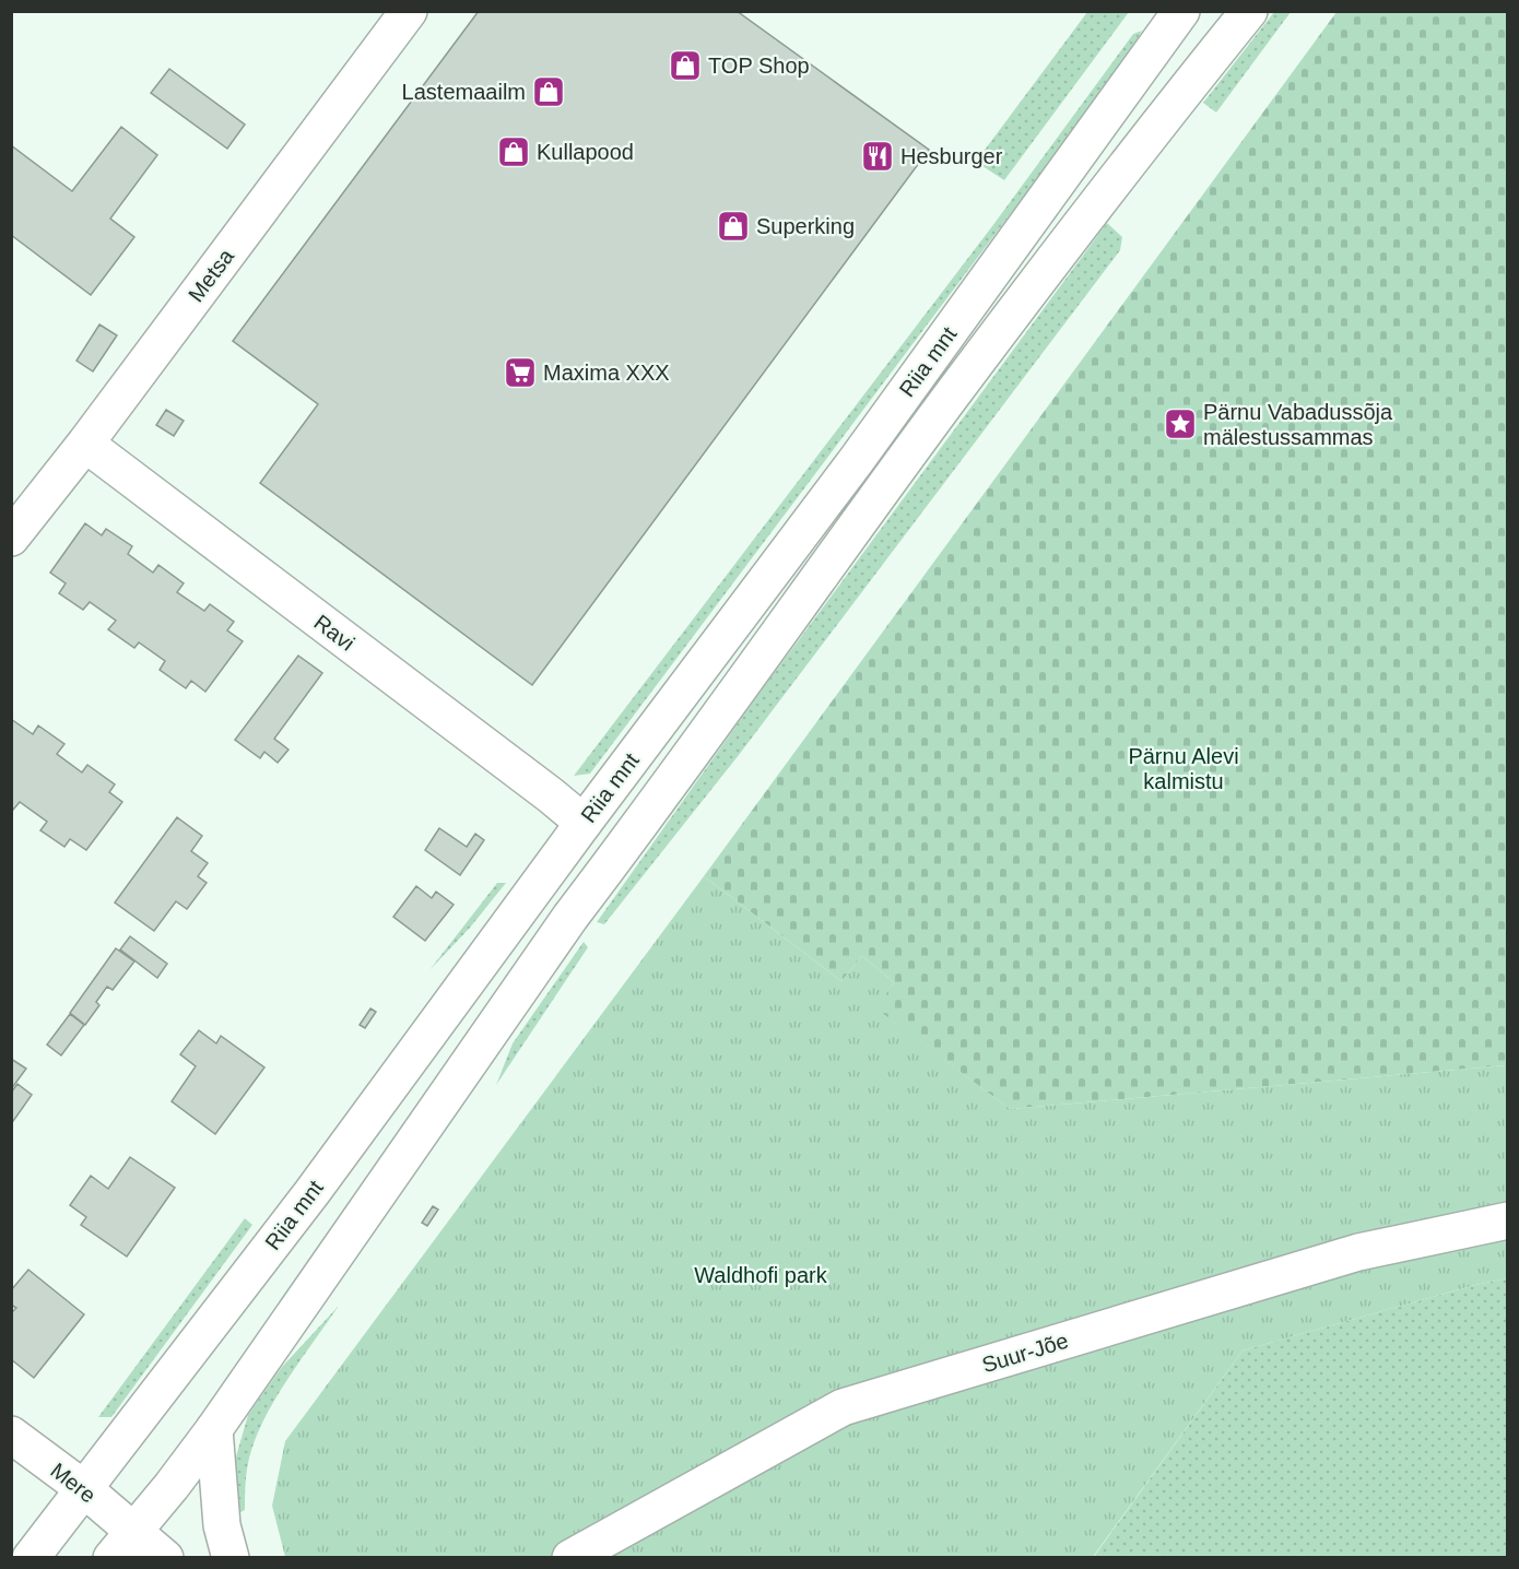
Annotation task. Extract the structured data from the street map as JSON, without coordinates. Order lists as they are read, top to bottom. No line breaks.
{"streets":{"main road":["Metsa","Riia mnt","Ravi","Suur-Jõe","Mere"]},"crossings":[["Metsa","Ravi"],["Riia mnt","Ravi"],["Riia mnt","Mere"]],"parks":["Pärnu Alevi kalmistu","Waldhofi park"],"places":{"shop":["TOP Shop","Lastemaailm","Kullapood","Superking"],"restaurant":["Hesburger"],"supermarket":["Maxima XXX"],"place":["Pärnu Vabadussõja mälestussammas"]}}
